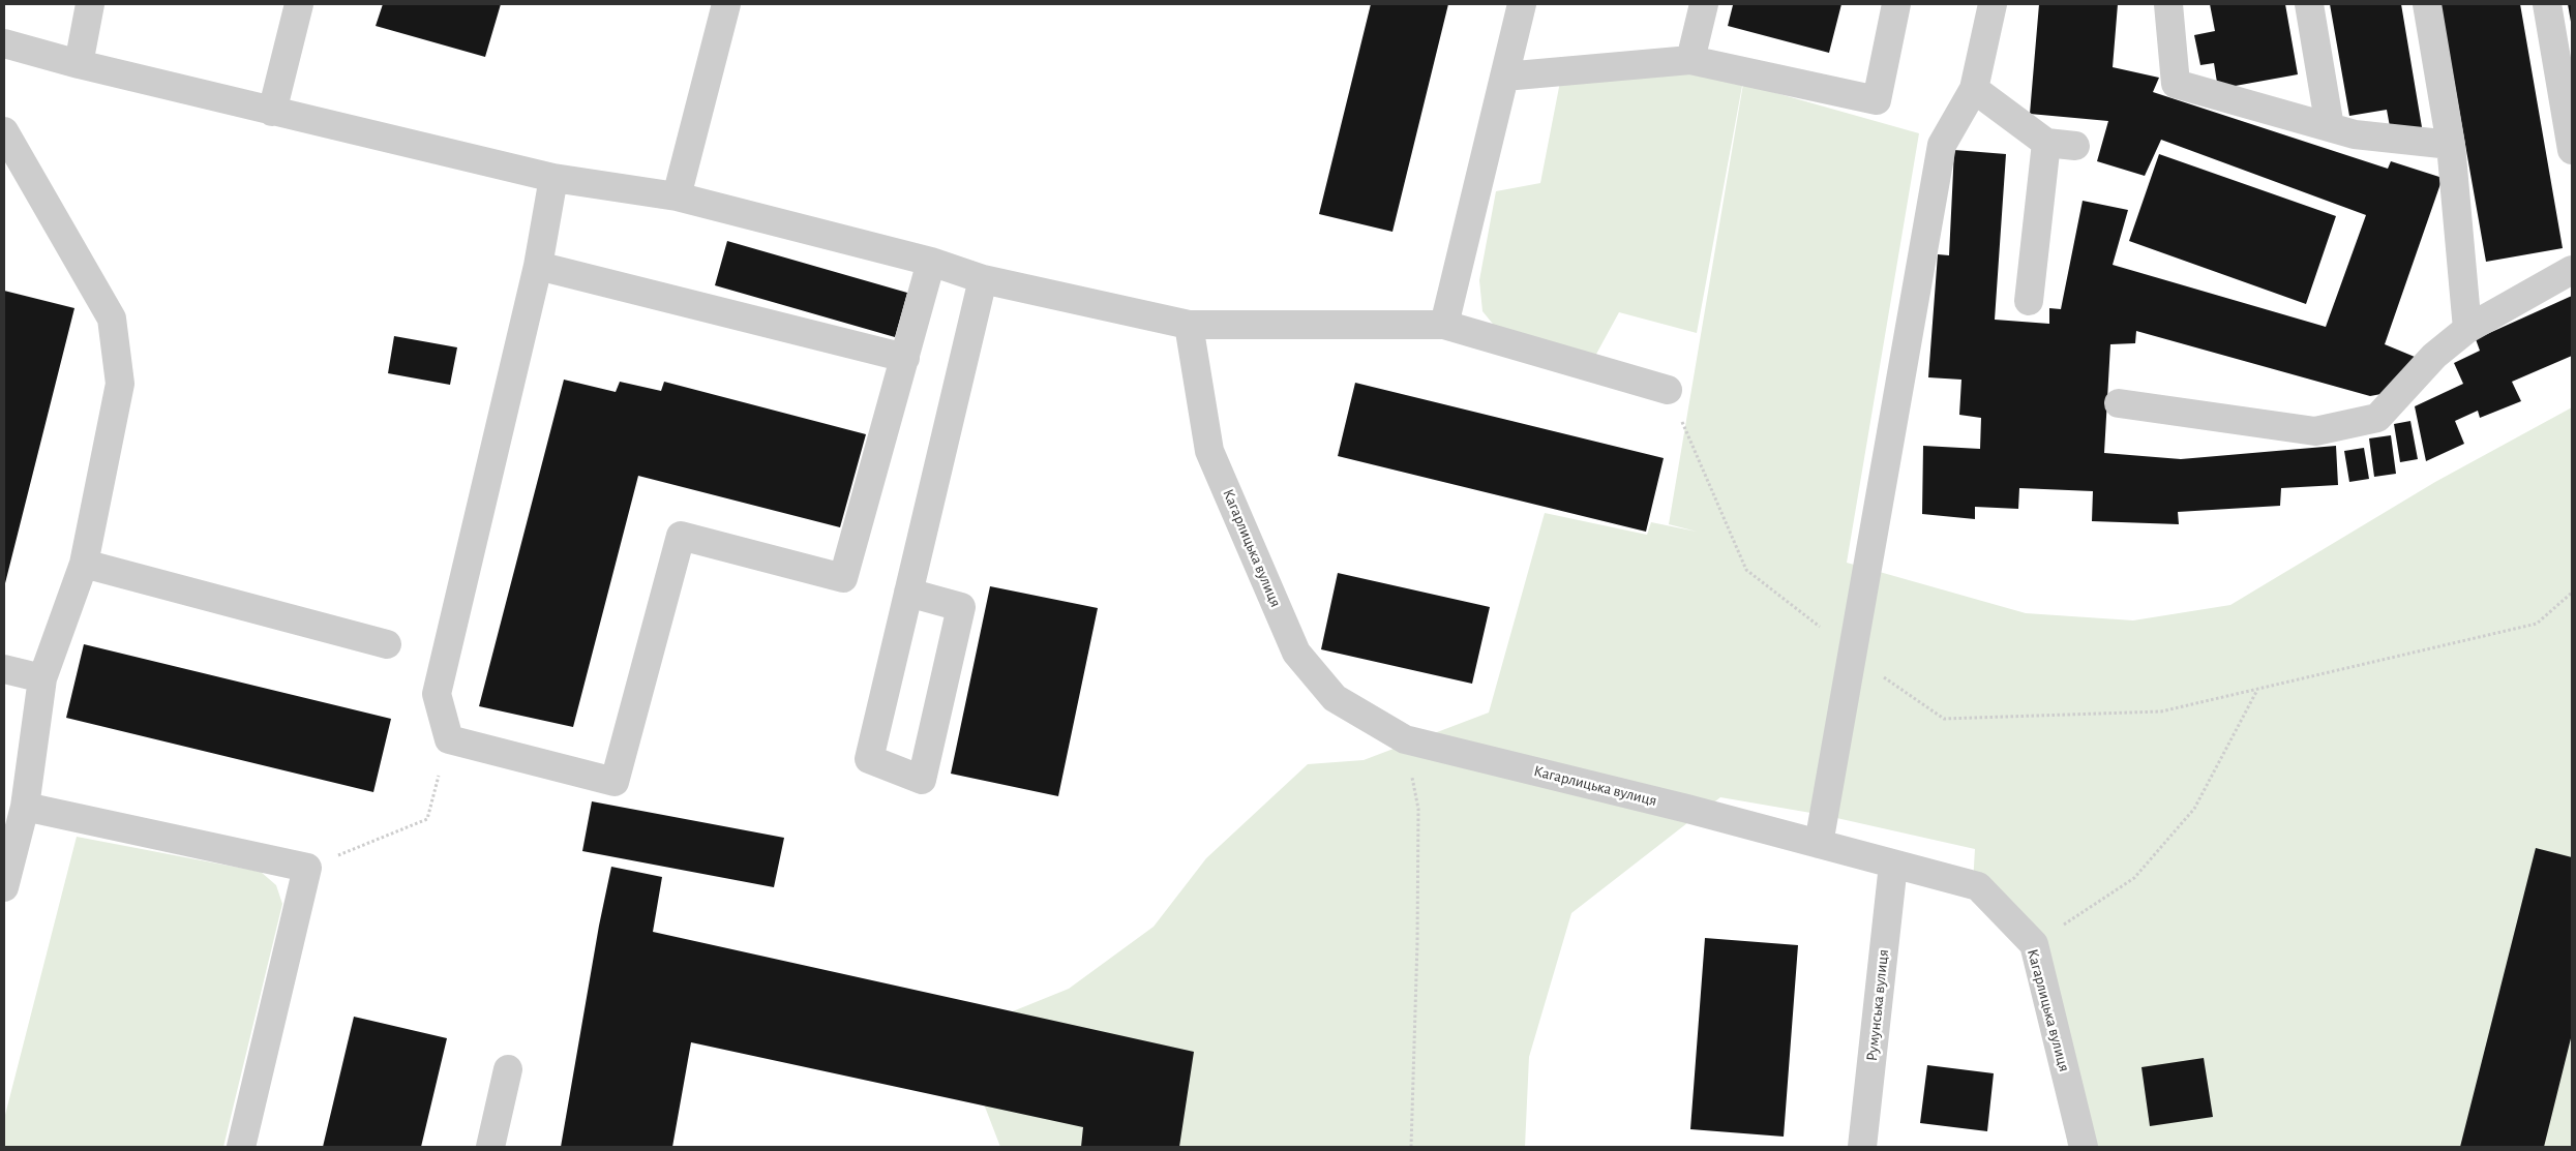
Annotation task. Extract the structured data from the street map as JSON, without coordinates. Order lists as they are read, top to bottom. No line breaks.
{"streets":{"street":["Кагарлицька вулиця","Румунська вулиця"]},"crossings":[["Кагарлицька вулиця","Румунська вулиця"]]}
